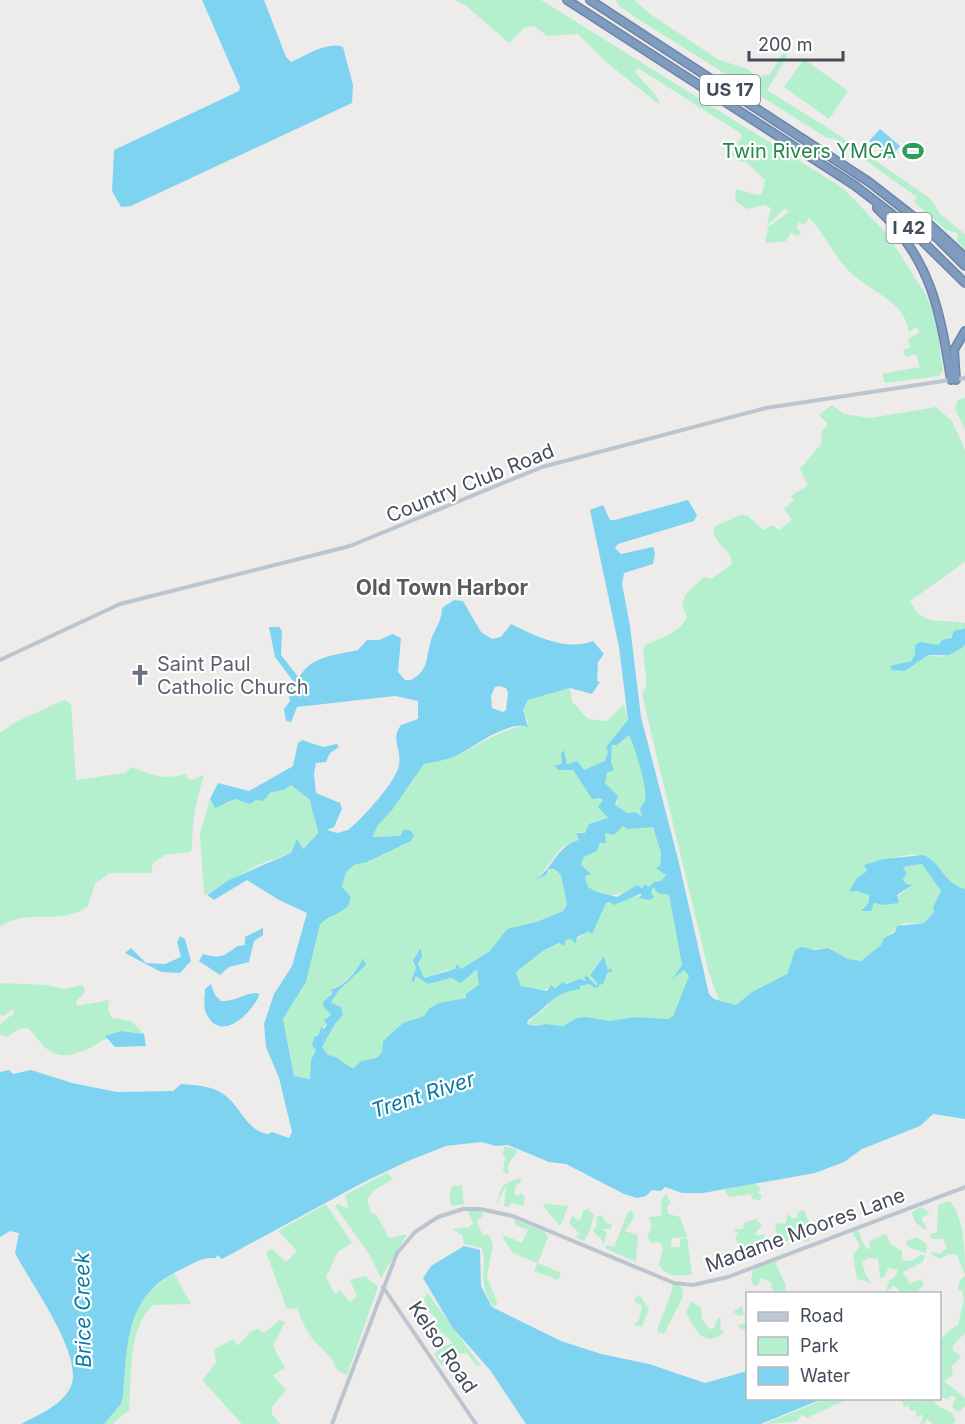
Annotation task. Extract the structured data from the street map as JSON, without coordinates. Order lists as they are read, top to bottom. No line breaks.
{"streets":{"highway":["US 17","I 42"],"main road":["Country Club Road"],"street":["Madame Moores Lane","Kelso Road"]},"crossings":[["Madame Moores Lane","Kelso Road"]],"districts":["Old Town Harbor"],"water":["Trent River","Brice Creek"],"places":{"sports":["Twin Rivers YMCA"],"church":["Saint Paul Catholic Church"]},"legend":["Road","Park","Water"],"scale_bar":"200 m"}
